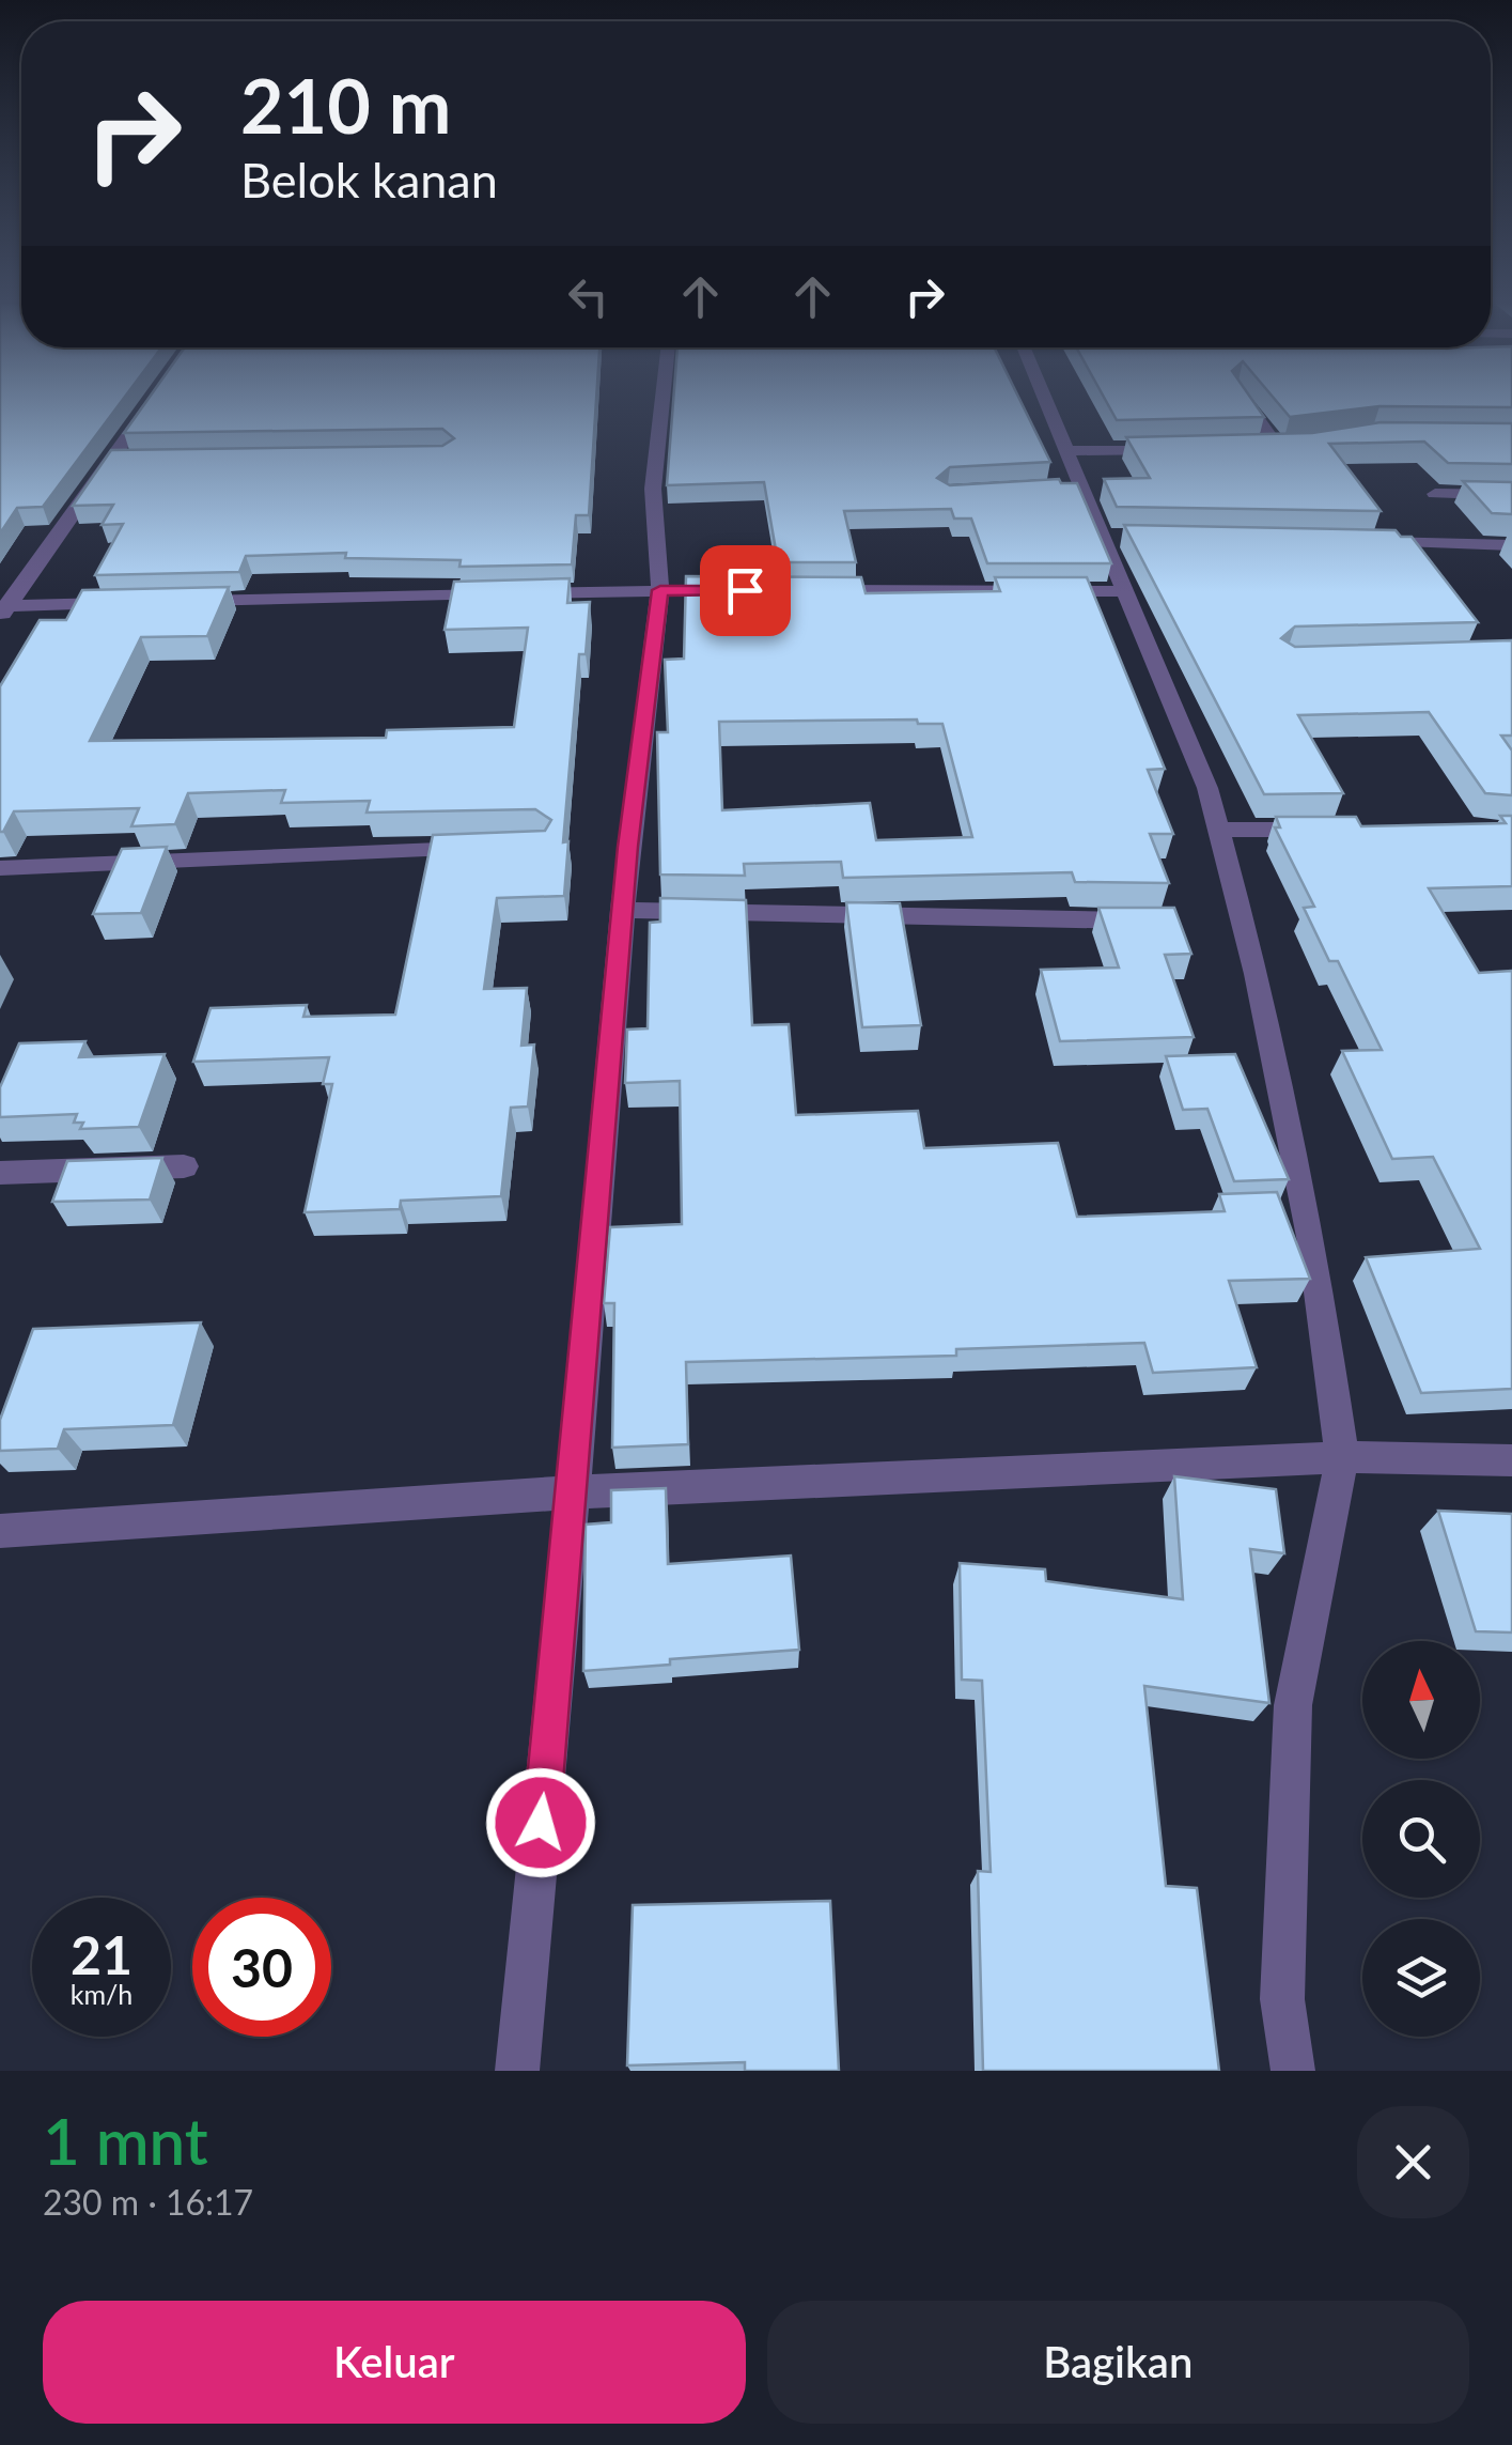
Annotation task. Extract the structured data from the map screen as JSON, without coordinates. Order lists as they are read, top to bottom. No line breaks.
{"north":"top","page":{"turn":["210 m","Belok kanan"],"speed":"21 km/h","limit":"30","heading":["1 mnt","230 m · 16:17"],"buttons":["Keluar","Bagikan"]}}
